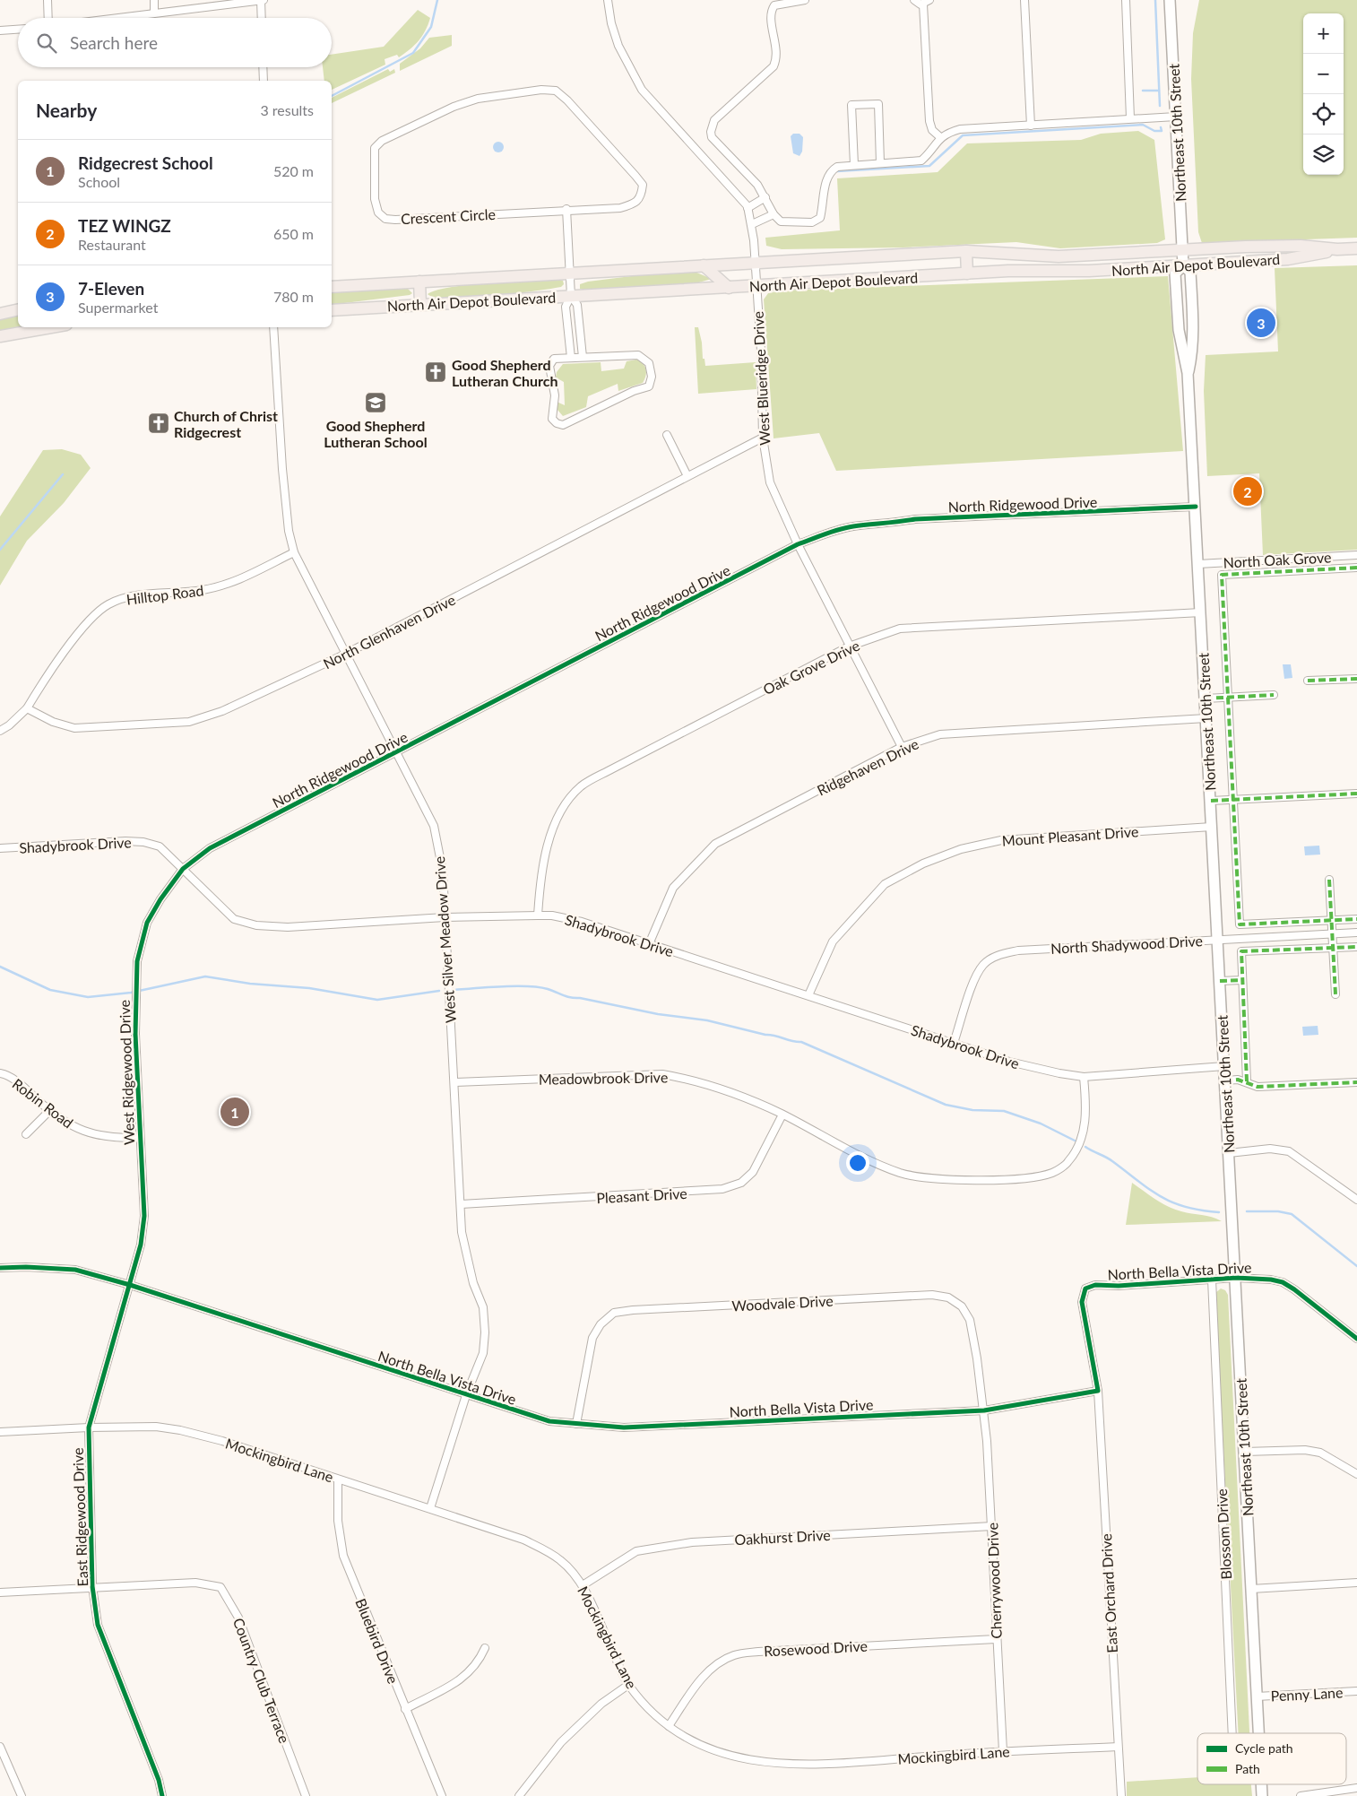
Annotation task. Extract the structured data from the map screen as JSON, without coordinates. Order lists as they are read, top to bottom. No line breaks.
{"streets":{"main road":["Northeast 10th Street","North Air Depot Boulevard"],"street":["Crescent Circle","West Blueridge Drive","North Ridgewood Drive","North Oak Grove","Hilltop Road","North Glenhaven Drive","Oak Grove Drive","Ridgehaven Drive","Mount Pleasant Drive","Shadybrook Drive","West Silver Meadow Drive","North Shadywood Drive","West Ridgewood Drive","Meadowbrook Drive","Robin Road","Pleasant Drive","North Bella Vista Drive","Woodvale Drive","Mockingbird Lane","East Ridgewood Drive","Blossom Drive","Oakhurst Drive","Cherrywood Drive","East Orchard Drive","Bluebird Drive","Rosewood Drive","Country Club Terrace","Penny Lane"]},"crossings":[["Northeast 10th Street","North Air Depot Boulevard"],["Northeast 10th Street","North Ridgewood Drive"],["Northeast 10th Street","North Oak Grove"],["Northeast 10th Street","Oak Grove Drive"],["Northeast 10th Street","Ridgehaven Drive"],["Northeast 10th Street","Mount Pleasant Drive"],["Northeast 10th Street","Shadybrook Drive"],["Northeast 10th Street","North Shadywood Drive"],["Northeast 10th Street","North Bella Vista Drive"],["Northeast 10th Street","Penny Lane"],["North Air Depot Boulevard","West Blueridge Drive"],["West Blueridge Drive","North Ridgewood Drive"],["West Blueridge Drive","North Glenhaven Drive"],["West Blueridge Drive","Oak Grove Drive"],["West Blueridge Drive","Ridgehaven Drive"],["North Ridgewood Drive","Shadybrook Drive"],["North Ridgewood Drive","West Silver Meadow Drive"],["North Ridgewood Drive","West Ridgewood Drive"],["Hilltop Road","North Glenhaven Drive"],["Hilltop Road","West Silver Meadow Drive"],["North Glenhaven Drive","West Silver Meadow Drive"],["Oak Grove Drive","Shadybrook Drive"],["Ridgehaven Drive","Shadybrook Drive"],["Mount Pleasant Drive","Shadybrook Drive"],["Shadybrook Drive","West Silver Meadow Drive"],["Shadybrook Drive","North Shadywood Drive"],["Shadybrook Drive","West Ridgewood Drive"],["Shadybrook Drive","Meadowbrook Drive"],["West Silver Meadow Drive","Meadowbrook Drive"],["West Silver Meadow Drive","Pleasant Drive"],["West Silver Meadow Drive","North Bella Vista Drive"],["West Silver Meadow Drive","Mockingbird Lane"],["West Ridgewood Drive","Robin Road"],["West Ridgewood Drive","North Bella Vista Drive"],["West Ridgewood Drive","East Ridgewood Drive"],["Meadowbrook Drive","Pleasant Drive"],["North Bella Vista Drive","Woodvale Drive"],["North Bella Vista Drive","East Ridgewood Drive"],["North Bella Vista Drive","Blossom Drive"],["North Bella Vista Drive","Cherrywood Drive"],["North Bella Vista Drive","East Orchard Drive"],["Woodvale Drive","Cherrywood Drive"],["Mockingbird Lane","East Ridgewood Drive"],["Mockingbird Lane","Oakhurst Drive"],["Mockingbird Lane","Cherrywood Drive"],["Mockingbird Lane","East Orchard Drive"],["Mockingbird Lane","Bluebird Drive"],["Mockingbird Lane","Rosewood Drive"],["East Ridgewood Drive","Country Club Terrace"],["Oakhurst Drive","Cherrywood Drive"],["Cherrywood Drive","Rosewood Drive"]],"places":{"church":["Good Shepherd Lutheran Church","Church of Christ Ridgecrest"],"school or university":["Good Shepherd Lutheran School"]},"legend":["Cycle path","Path"],"page":{"map_buttons":["+","−"],"search":"Search here","heading":["Nearby","3 results"],"list":[{"mark":"1","name":"Ridgecrest School","note":"School","value":"520 m"},{"mark":"2","name":"TEZ WINGZ","note":"Restaurant","value":"650 m"},{"mark":"3","name":"7-Eleven","note":"Supermarket","value":"780 m"}],"pins":["3","2","1"]}}
